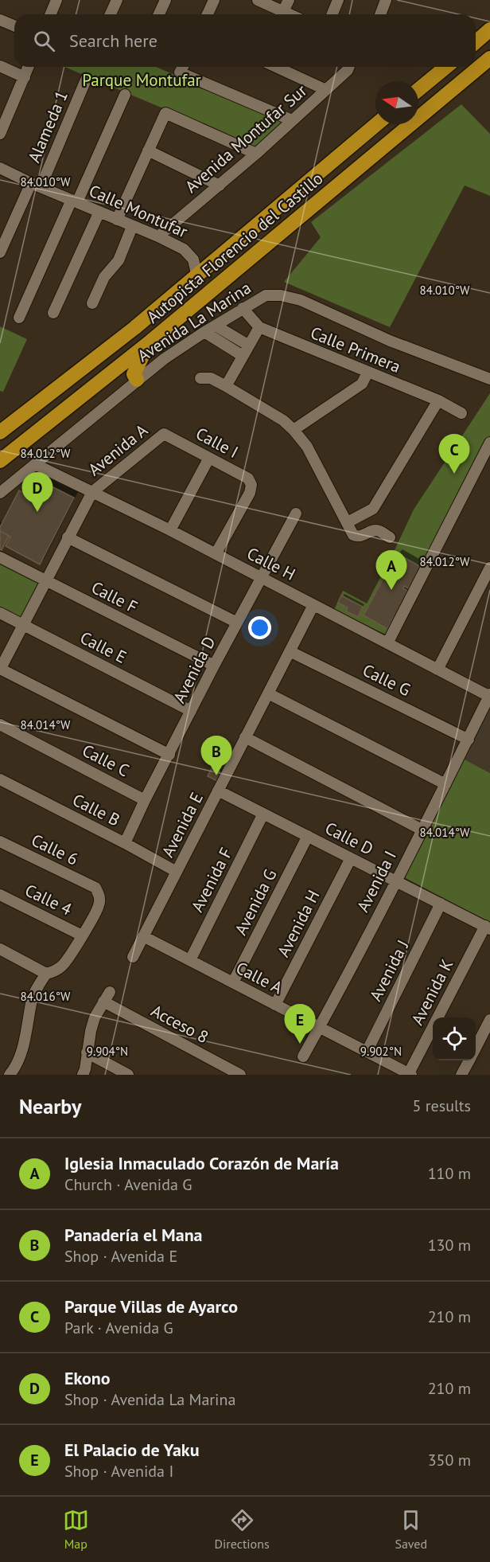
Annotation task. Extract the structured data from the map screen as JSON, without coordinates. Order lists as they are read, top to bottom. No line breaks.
{"streets":{"highway":["Autopista Florencio del Castillo"],"street":["Alameda 1","Avenida Montufar Sur","Calle Montufar","Avenida La Marina","Calle Primera","Calle I","Avenida A","Calle H","Calle F","Calle E","Avenida D","Calle G","Calle C","Calle B","Avenida E","Calle D","Calle 6","Avenida F","Avenida I","Calle 4","Avenida G","Avenida H","Avenida J","Calle A","Avenida K","Acceso 8"]},"crossings":[["Alameda 1","Calle Montufar"],["Avenida Montufar Sur","Calle Montufar"],["Calle Montufar","Autopista Florencio del Castillo"],["Avenida La Marina","Calle Primera"],["Avenida La Marina","Calle H"],["Calle I","Avenida A"],["Calle I","Calle H"],["Avenida A","Calle H"],["Avenida A","Calle F"],["Avenida A","Calle E"],["Calle H","Avenida D"],["Calle H","Avenida E"],["Calle H","Avenida I"],["Calle F","Avenida D"],["Calle E","Avenida D"],["Avenida D","Calle C"],["Avenida D","Calle B"],["Calle G","Avenida E"],["Calle G","Avenida I"],["Calle B","Avenida E"],["Avenida E","Calle D"],["Avenida E","Calle A"],["Calle D","Avenida F"],["Calle D","Avenida I"],["Calle D","Avenida G"],["Calle D","Avenida H"],["Calle D","Avenida J"],["Calle D","Avenida K"],["Calle 6","Calle 4"],["Avenida F","Calle A"],["Avenida I","Calle A"],["Avenida G","Calle A"],["Avenida H","Calle A"],["Avenida J","Calle A"],["Calle A","Avenida K"]],"parks":["Parque Montufar"],"north":"left","page":{"search":"Search here","pins":["C","D","A","B","E"],"heading":["Nearby","5 results"],"list":[{"mark":"A","name":"Iglesia Inmaculado Corazón de María","note":"Church · Avenida G","value":"110 m"},{"mark":"B","name":"Panadería el Mana","note":"Shop · Avenida E","value":"130 m"},{"mark":"C","name":"Parque Villas de Ayarco","note":"Park · Avenida G","value":"210 m"},{"mark":"D","name":"Ekono","note":"Shop · Avenida La Marina","value":"210 m"},{"mark":"E","name":"El Palacio de Yaku","note":"Shop · Avenida I","value":"350 m"}],"nav":["Map","Directions","Saved"]},"coordinates":["84.010°W","84.012°W","84.014°W","84.016°W","9.904°N","9.902°N"]}
